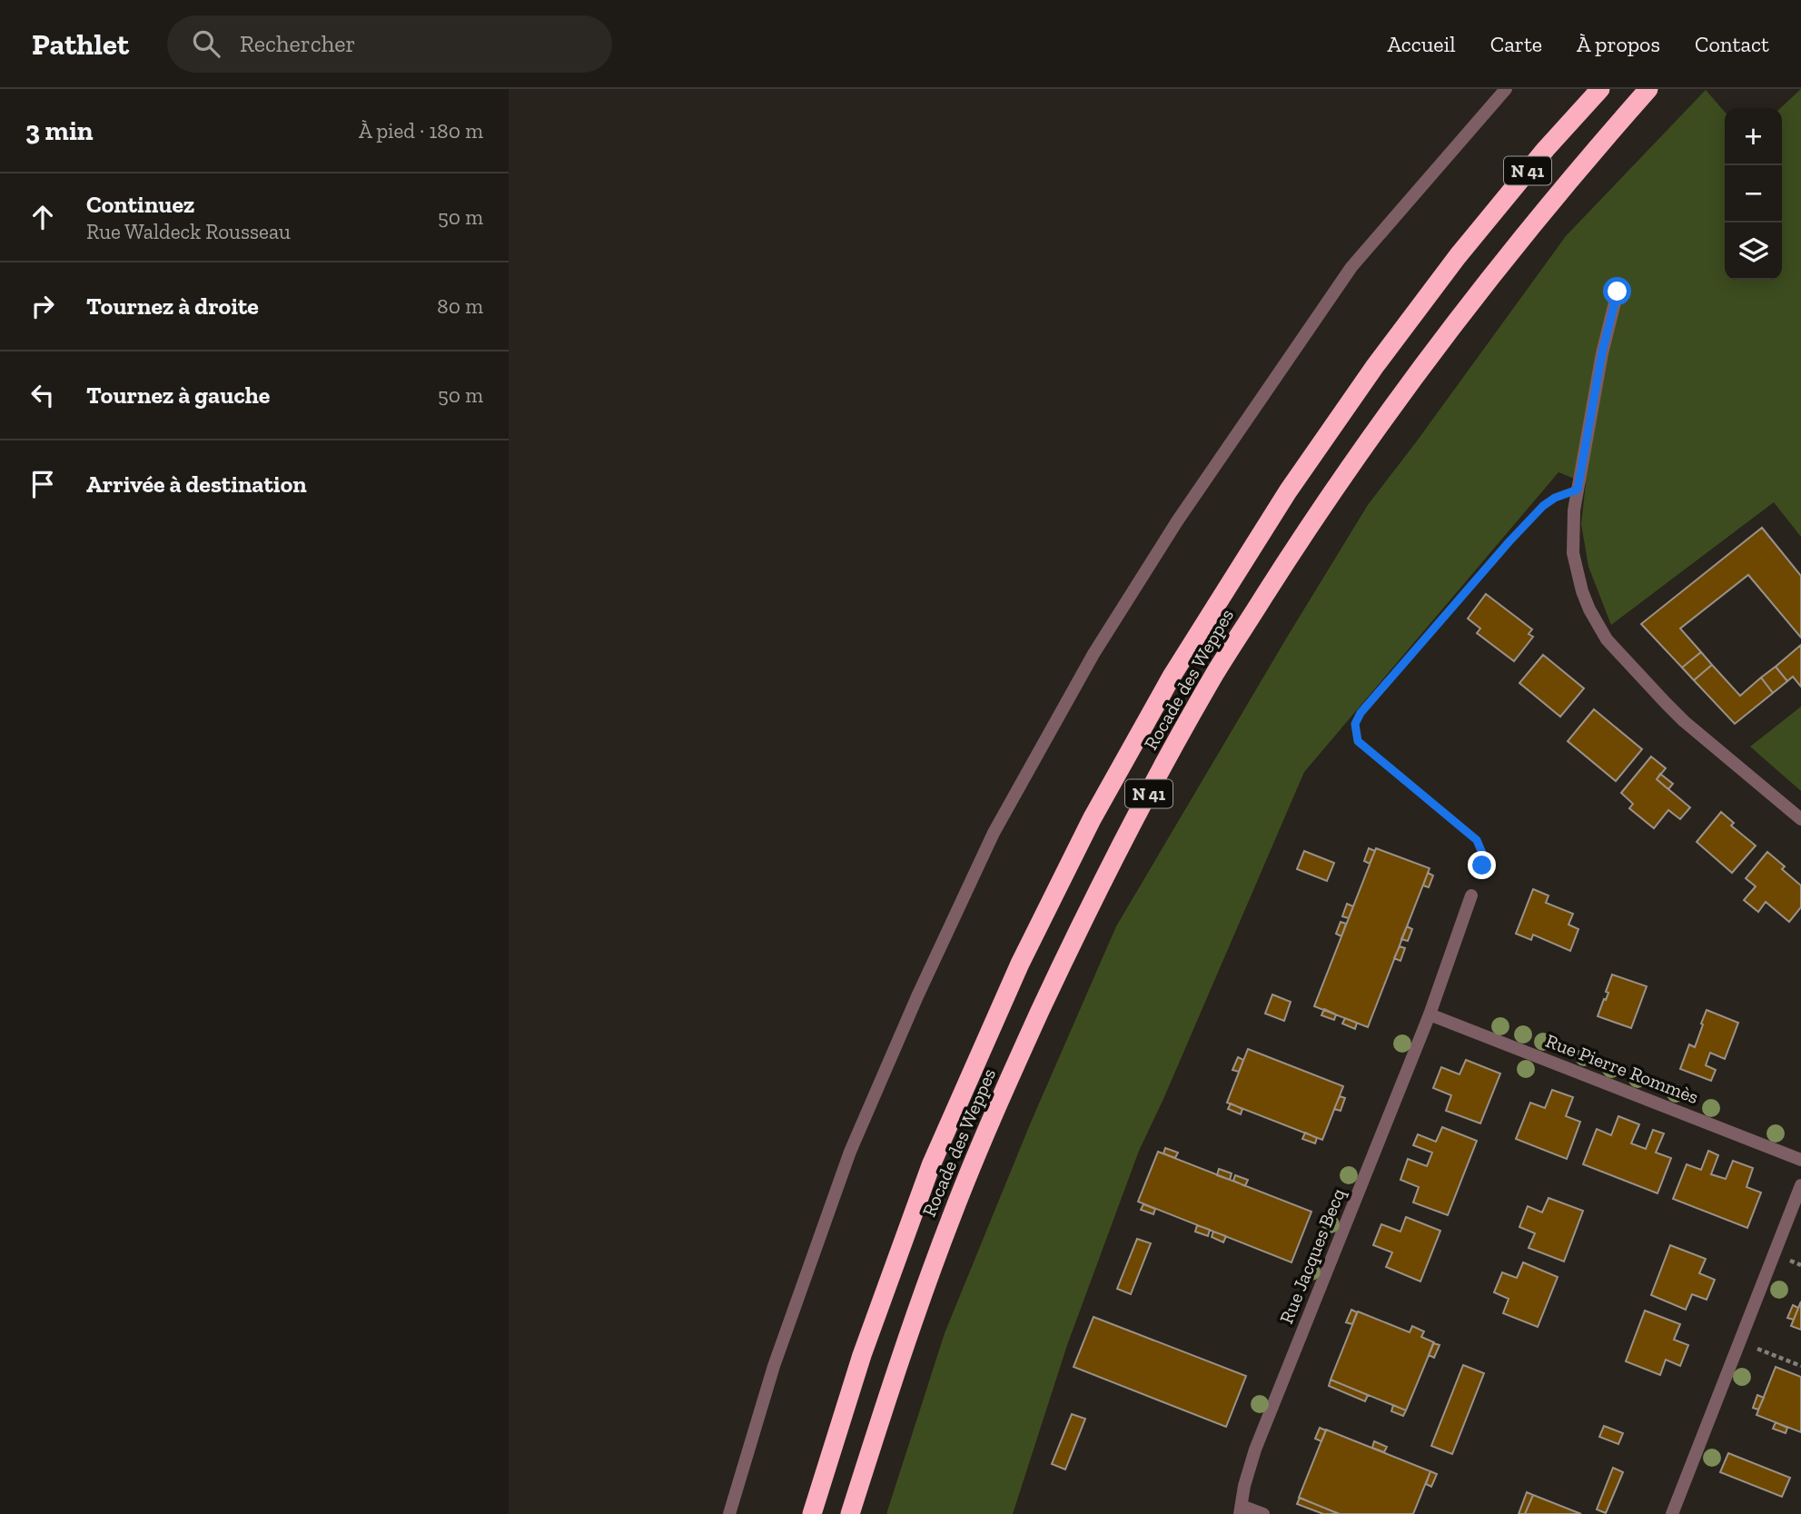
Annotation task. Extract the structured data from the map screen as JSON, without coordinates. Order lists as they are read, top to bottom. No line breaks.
{"streets":{"highway":["N 41","Rocade des Weppes"],"street":["Rue Pierre Rommès","Rue Jacques Becq"]},"crossings":[["Rue Pierre Rommès","Rue Jacques Becq"]],"page":{"header":"Pathlet","search":"Rechercher","nav":["Accueil","Carte","À propos","Contact"],"heading":["3 min","À pied · 180 m"],"map_buttons":["+","−"],"list":[["Continuez","Rue Waldeck Rousseau","50 m"],["Tournez à droite","80 m"],["Tournez à gauche","50 m"],"Arrivée à destination"]}}
